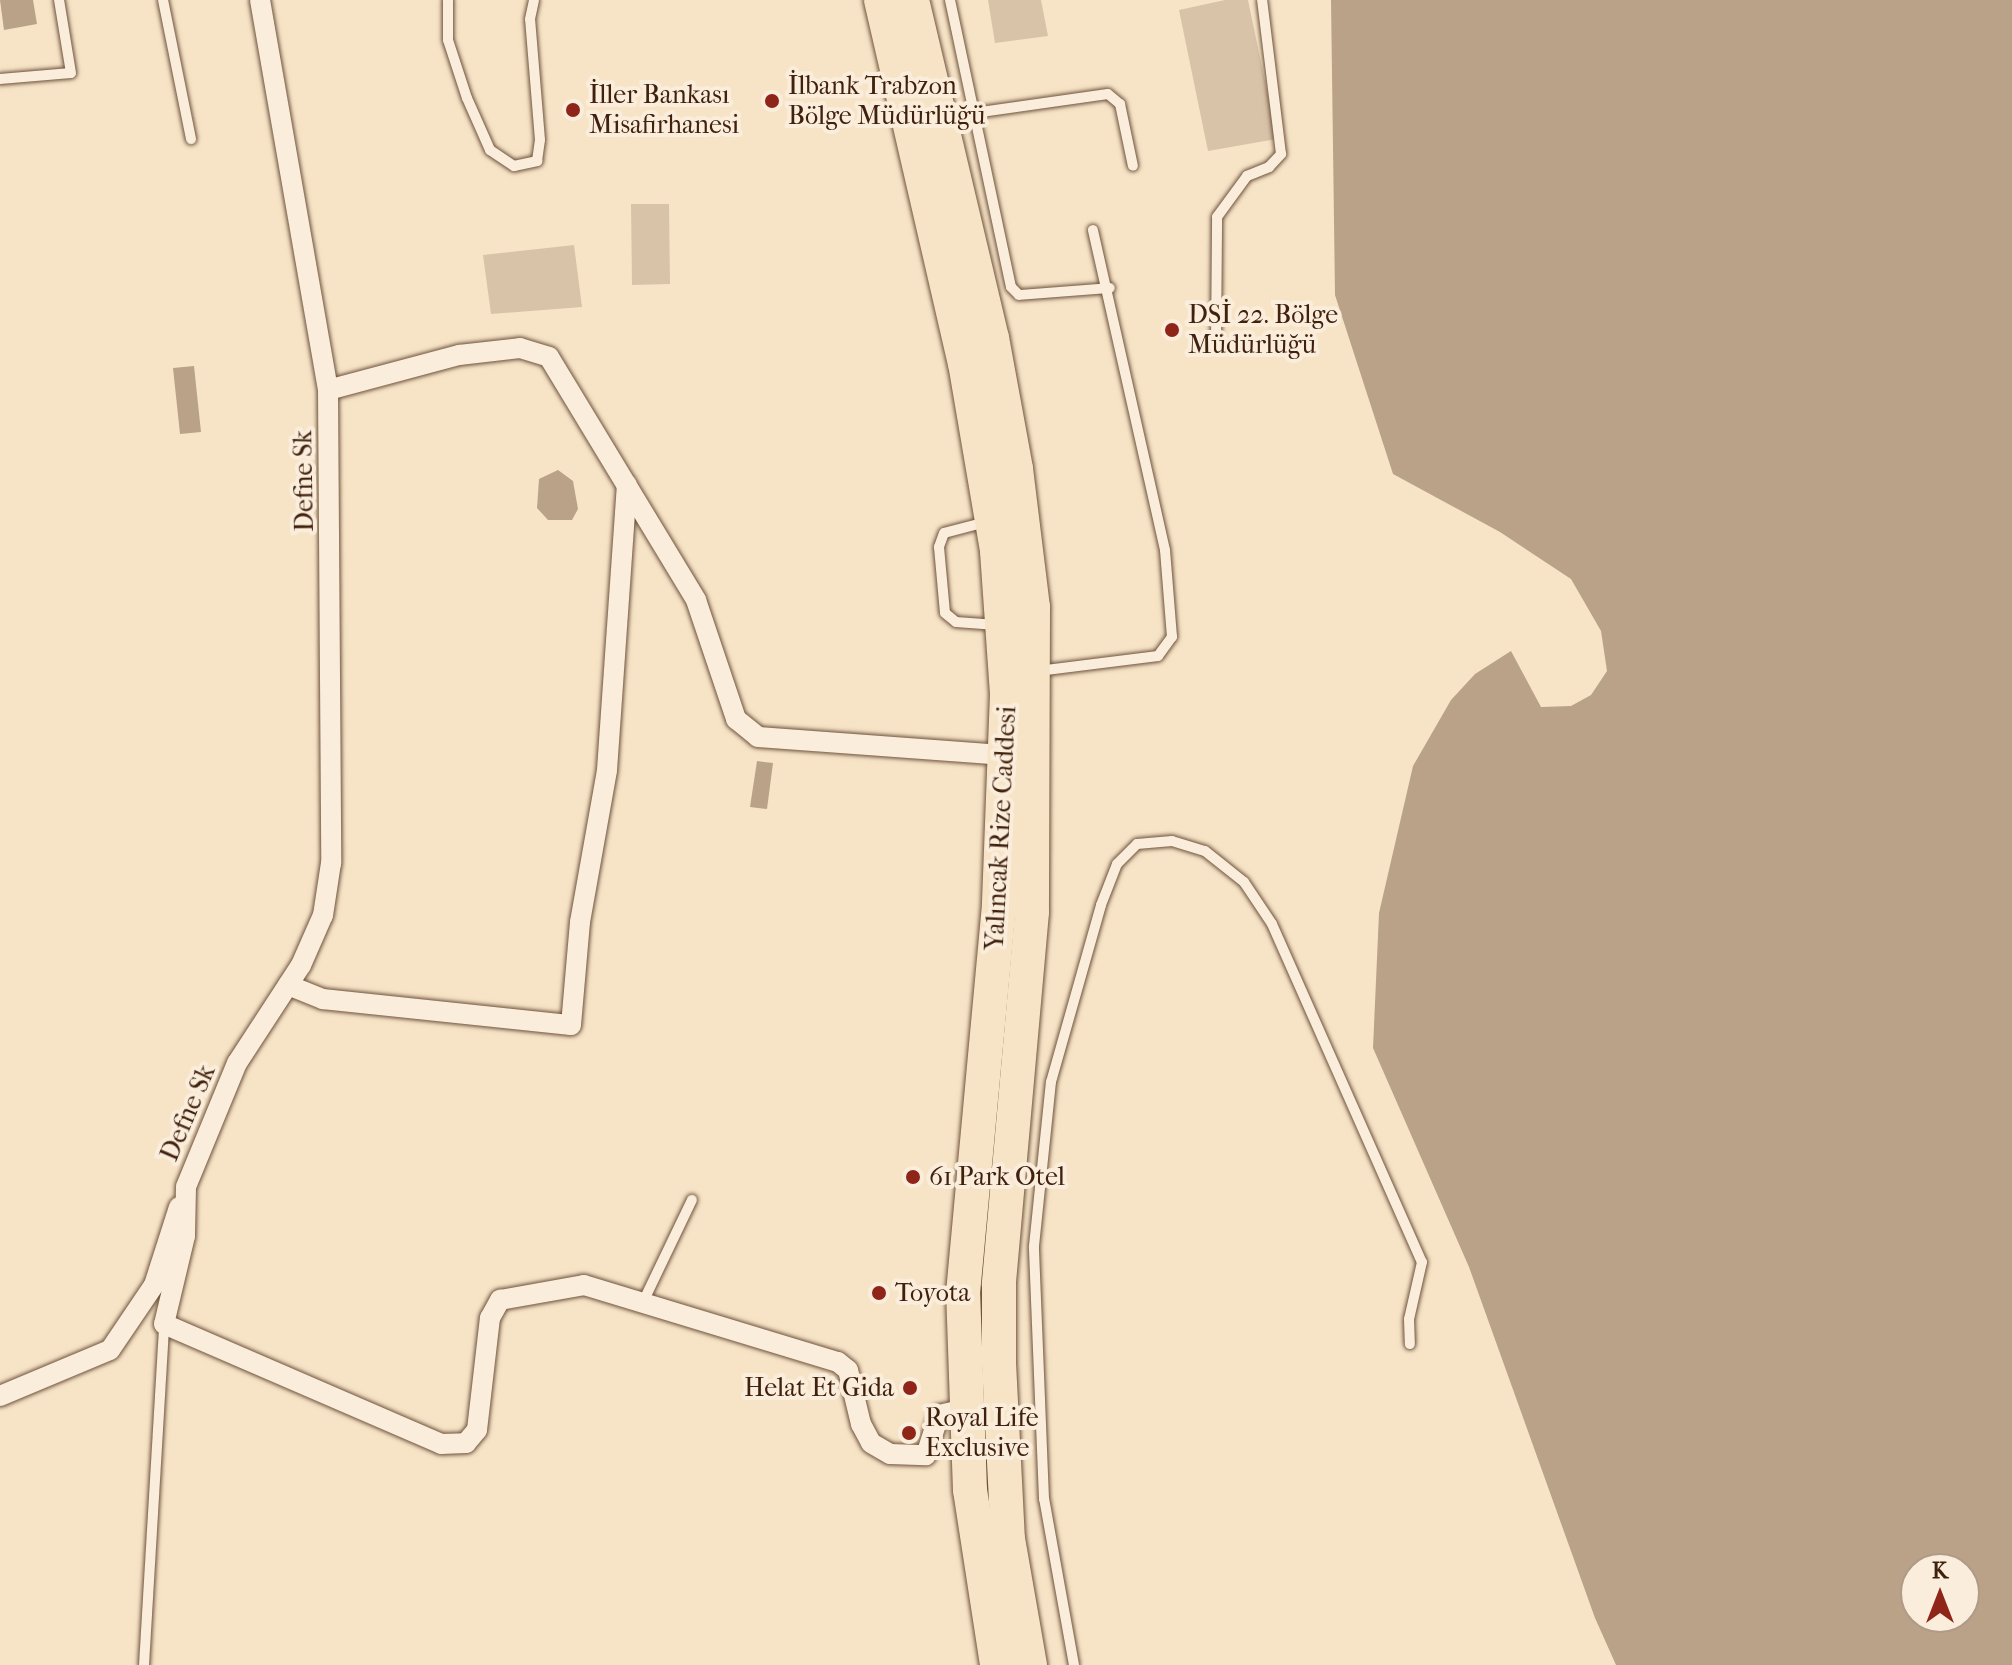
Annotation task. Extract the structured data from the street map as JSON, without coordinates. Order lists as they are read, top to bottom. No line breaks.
{"streets":{"highway":["Yalıncak Rize Caddesi"],"street":["Defne Sk"]},"places":["İlbank Trabzon Bölge Müdürlüğü","İller Bankası Misafirhanesi","DSİ 22. Bölge Müdürlüğü","61 Park Otel","Toyota","Helat Et Gida","Royal Life Exclusive"],"north":"top"}
